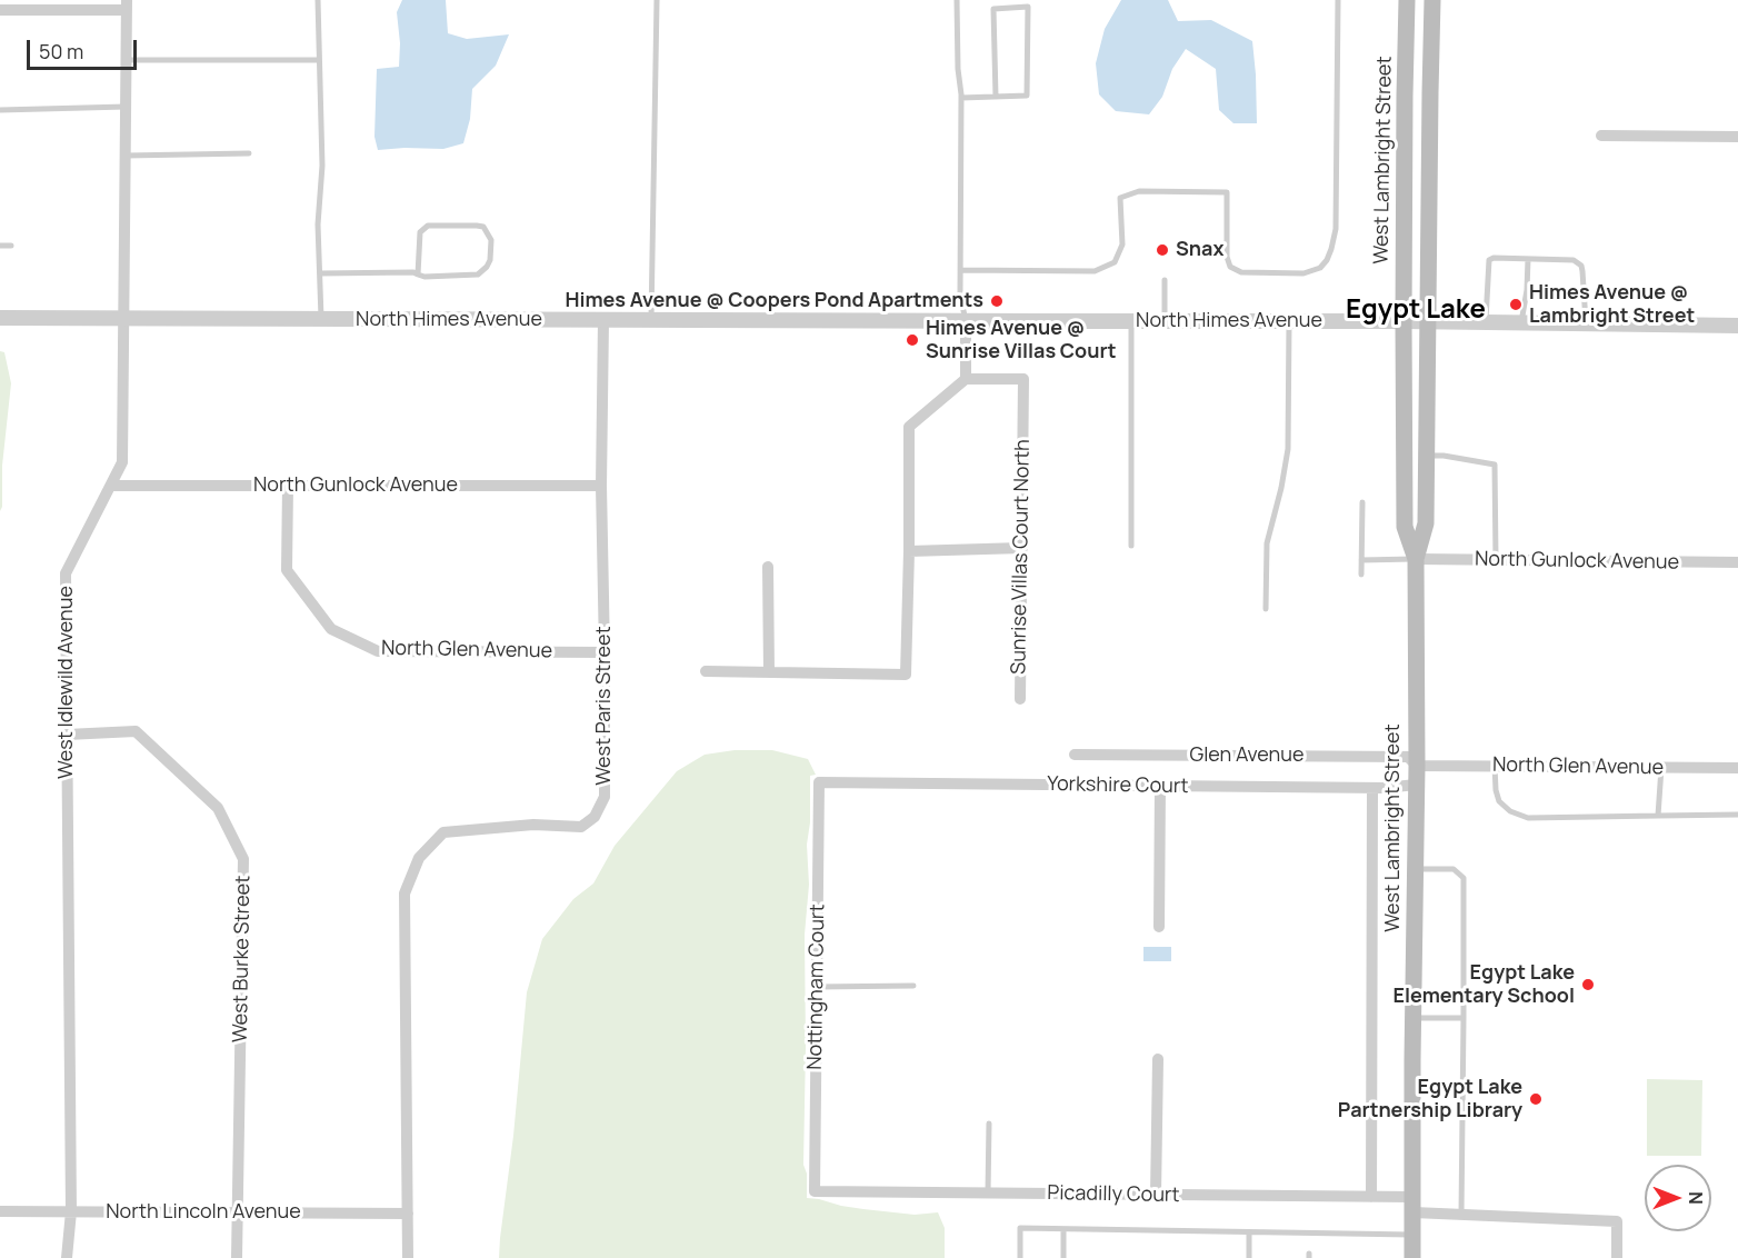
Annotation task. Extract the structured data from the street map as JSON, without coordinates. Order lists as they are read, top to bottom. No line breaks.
{"streets":{"main road":["West Lambright Street"],"street":["North Himes Avenue","North Gunlock Avenue","Sunrise Villas Court North","North Glen Avenue","West Idlewild Avenue","West Paris Street","Glen Avenue","Yorkshire Court","West Burke Street","Nottingham Court","Picadilly Court","North Lincoln Avenue"]},"crossings":[["West Lambright Street","North Himes Avenue"],["West Lambright Street","North Gunlock Avenue"],["West Lambright Street","North Glen Avenue"],["West Lambright Street","Glen Avenue"],["West Lambright Street","Yorkshire Court"],["West Lambright Street","Picadilly Court"],["North Himes Avenue","West Idlewild Avenue"],["North Himes Avenue","West Paris Street"],["North Gunlock Avenue","North Glen Avenue"],["North Gunlock Avenue","West Idlewild Avenue"],["North Gunlock Avenue","West Paris Street"],["North Glen Avenue","West Paris Street"],["North Glen Avenue","Glen Avenue"],["West Idlewild Avenue","West Burke Street"],["West Idlewild Avenue","North Lincoln Avenue"],["West Paris Street","North Lincoln Avenue"],["Yorkshire Court","Nottingham Court"],["West Burke Street","North Lincoln Avenue"],["Nottingham Court","Picadilly Court"]],"districts":["Egypt Lake"],"places":["Snax","Himes Avenue @ Coopers Pond Apartments","Himes Avenue @ Lambright Street","Himes Avenue @ Sunrise Villas Court","Egypt Lake Elementary School","Egypt Lake Partnership Library"],"scale_bar":"50 m","north":"right"}
